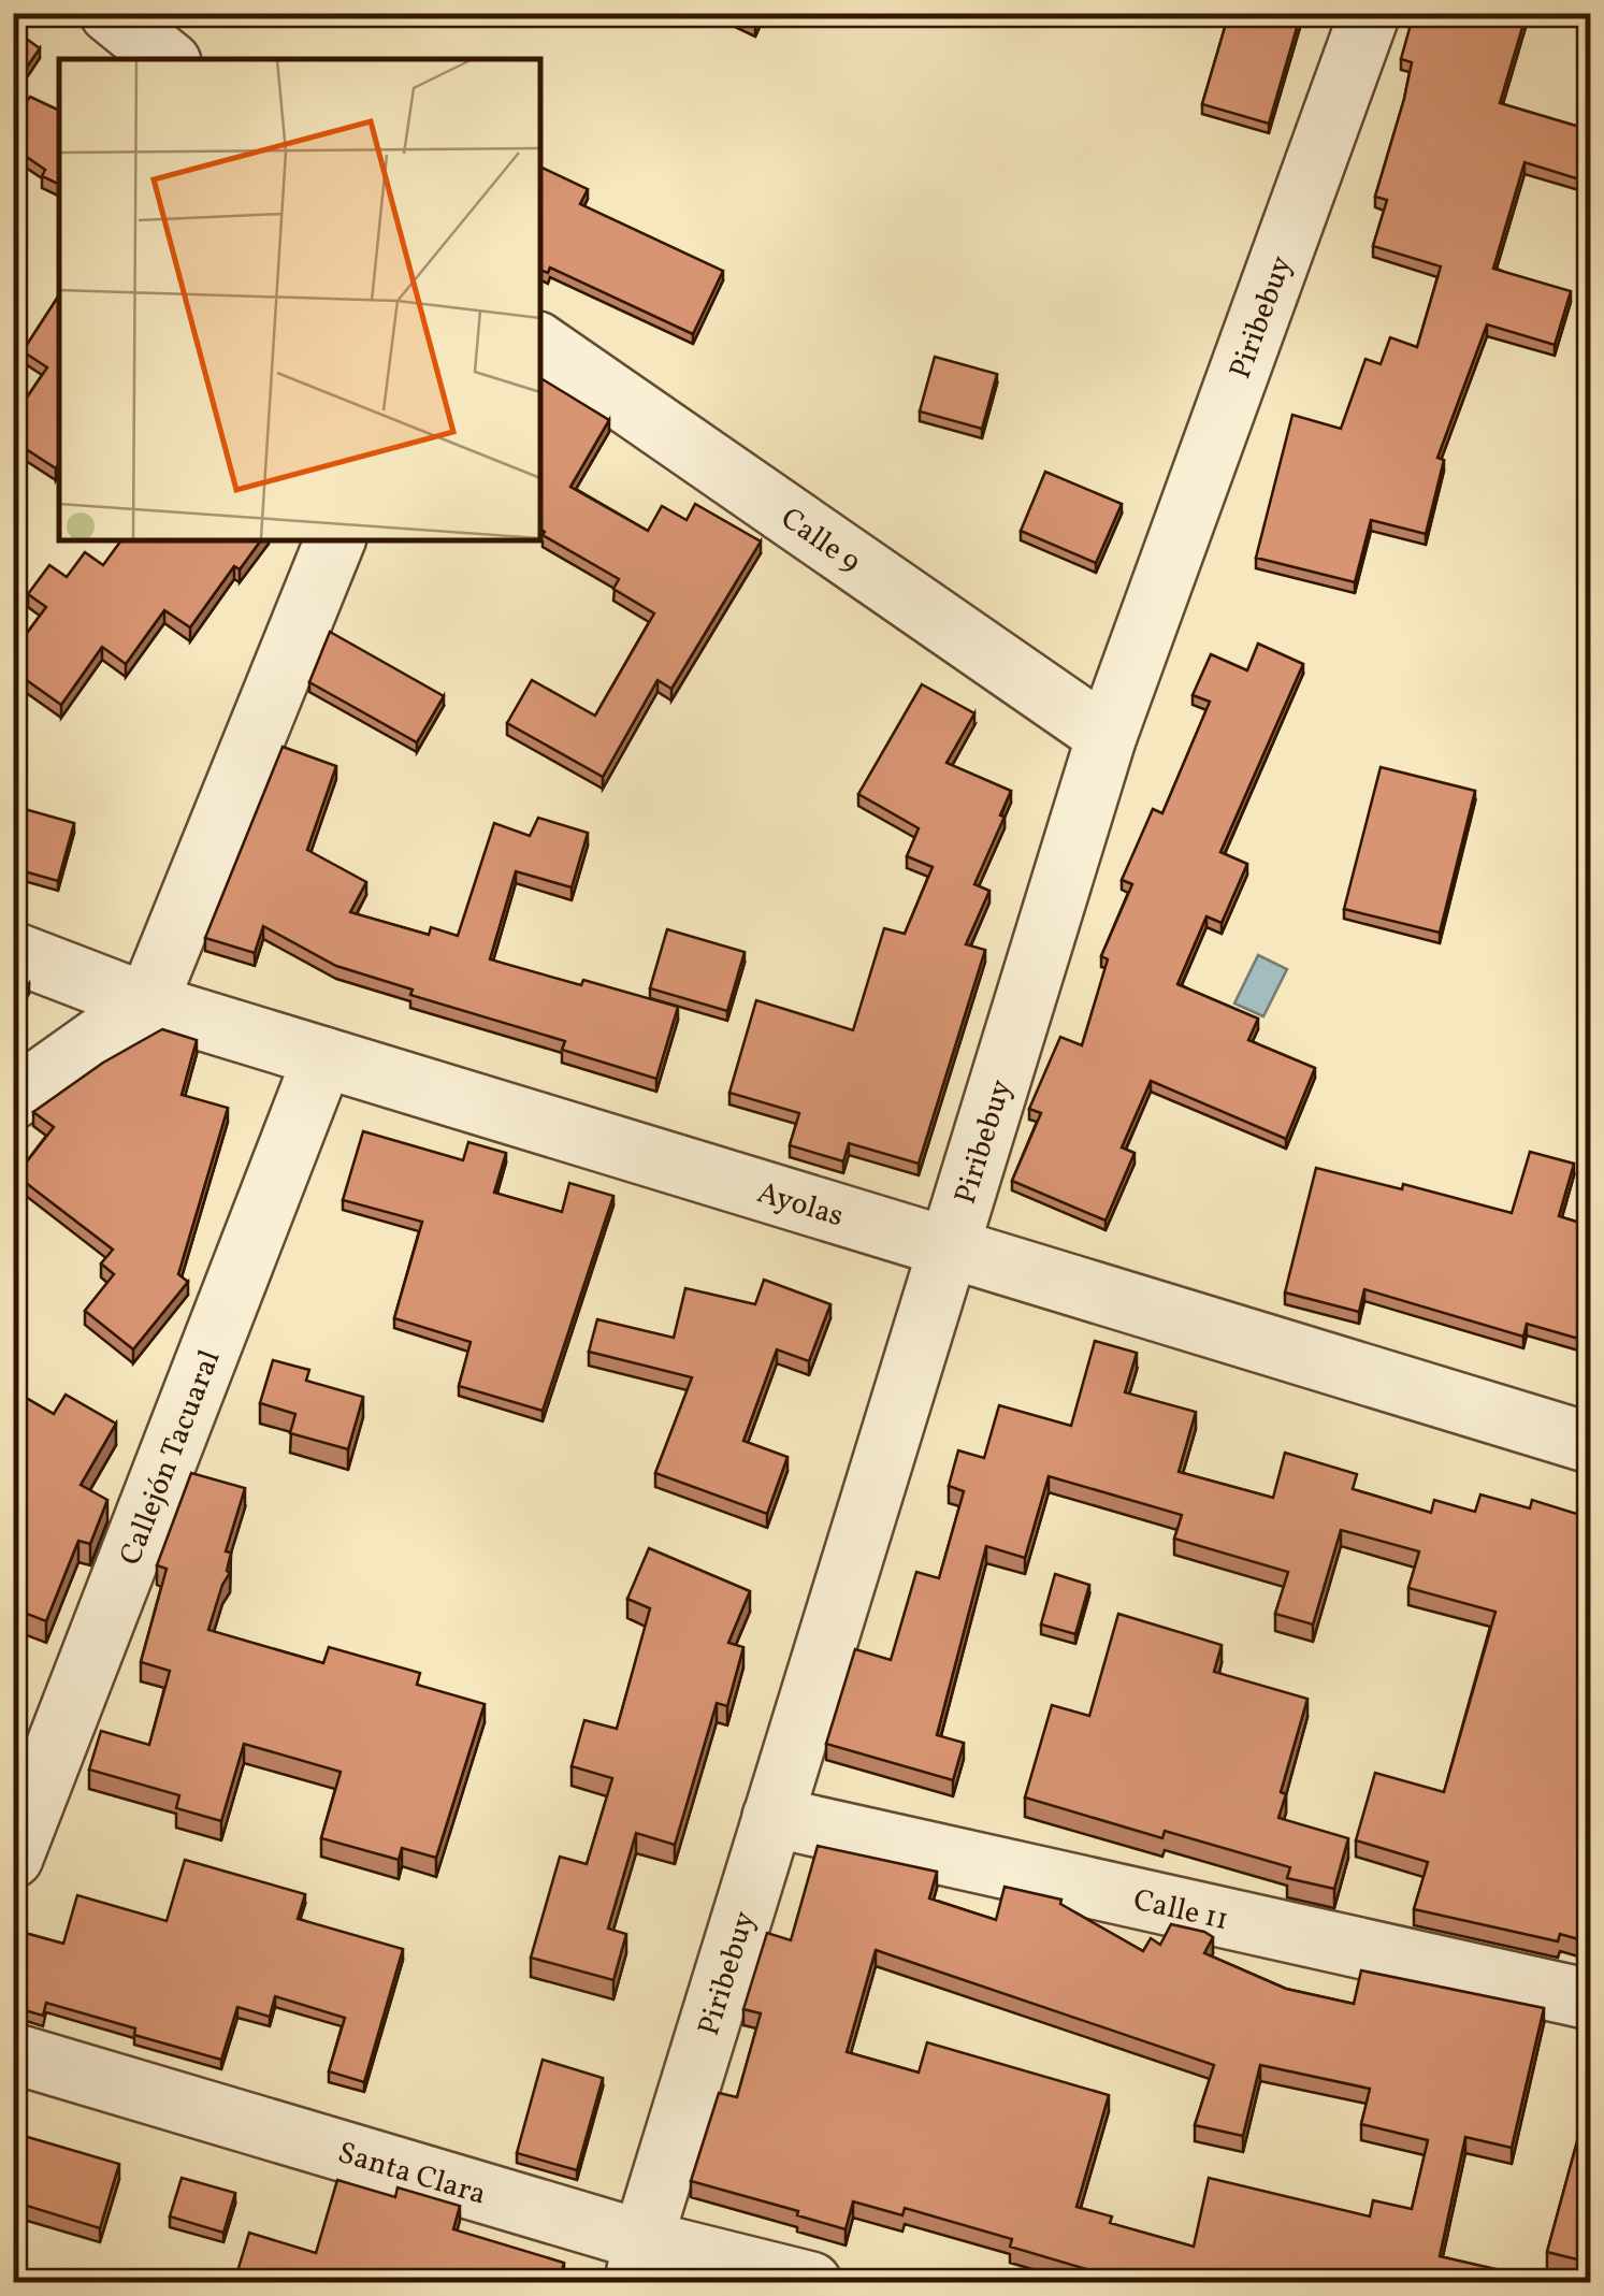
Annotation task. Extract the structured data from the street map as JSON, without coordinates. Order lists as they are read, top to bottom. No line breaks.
{"streets":{"street":["Piribebuy","Calle 9","Ayolas","Callejón Tacuaral","Calle 11","Santa Clara"]},"crossings":[["Piribebuy","Calle 9"],["Piribebuy","Ayolas"],["Piribebuy","Calle 11"],["Piribebuy","Santa Clara"],["Ayolas","Callejón Tacuaral"]]}
